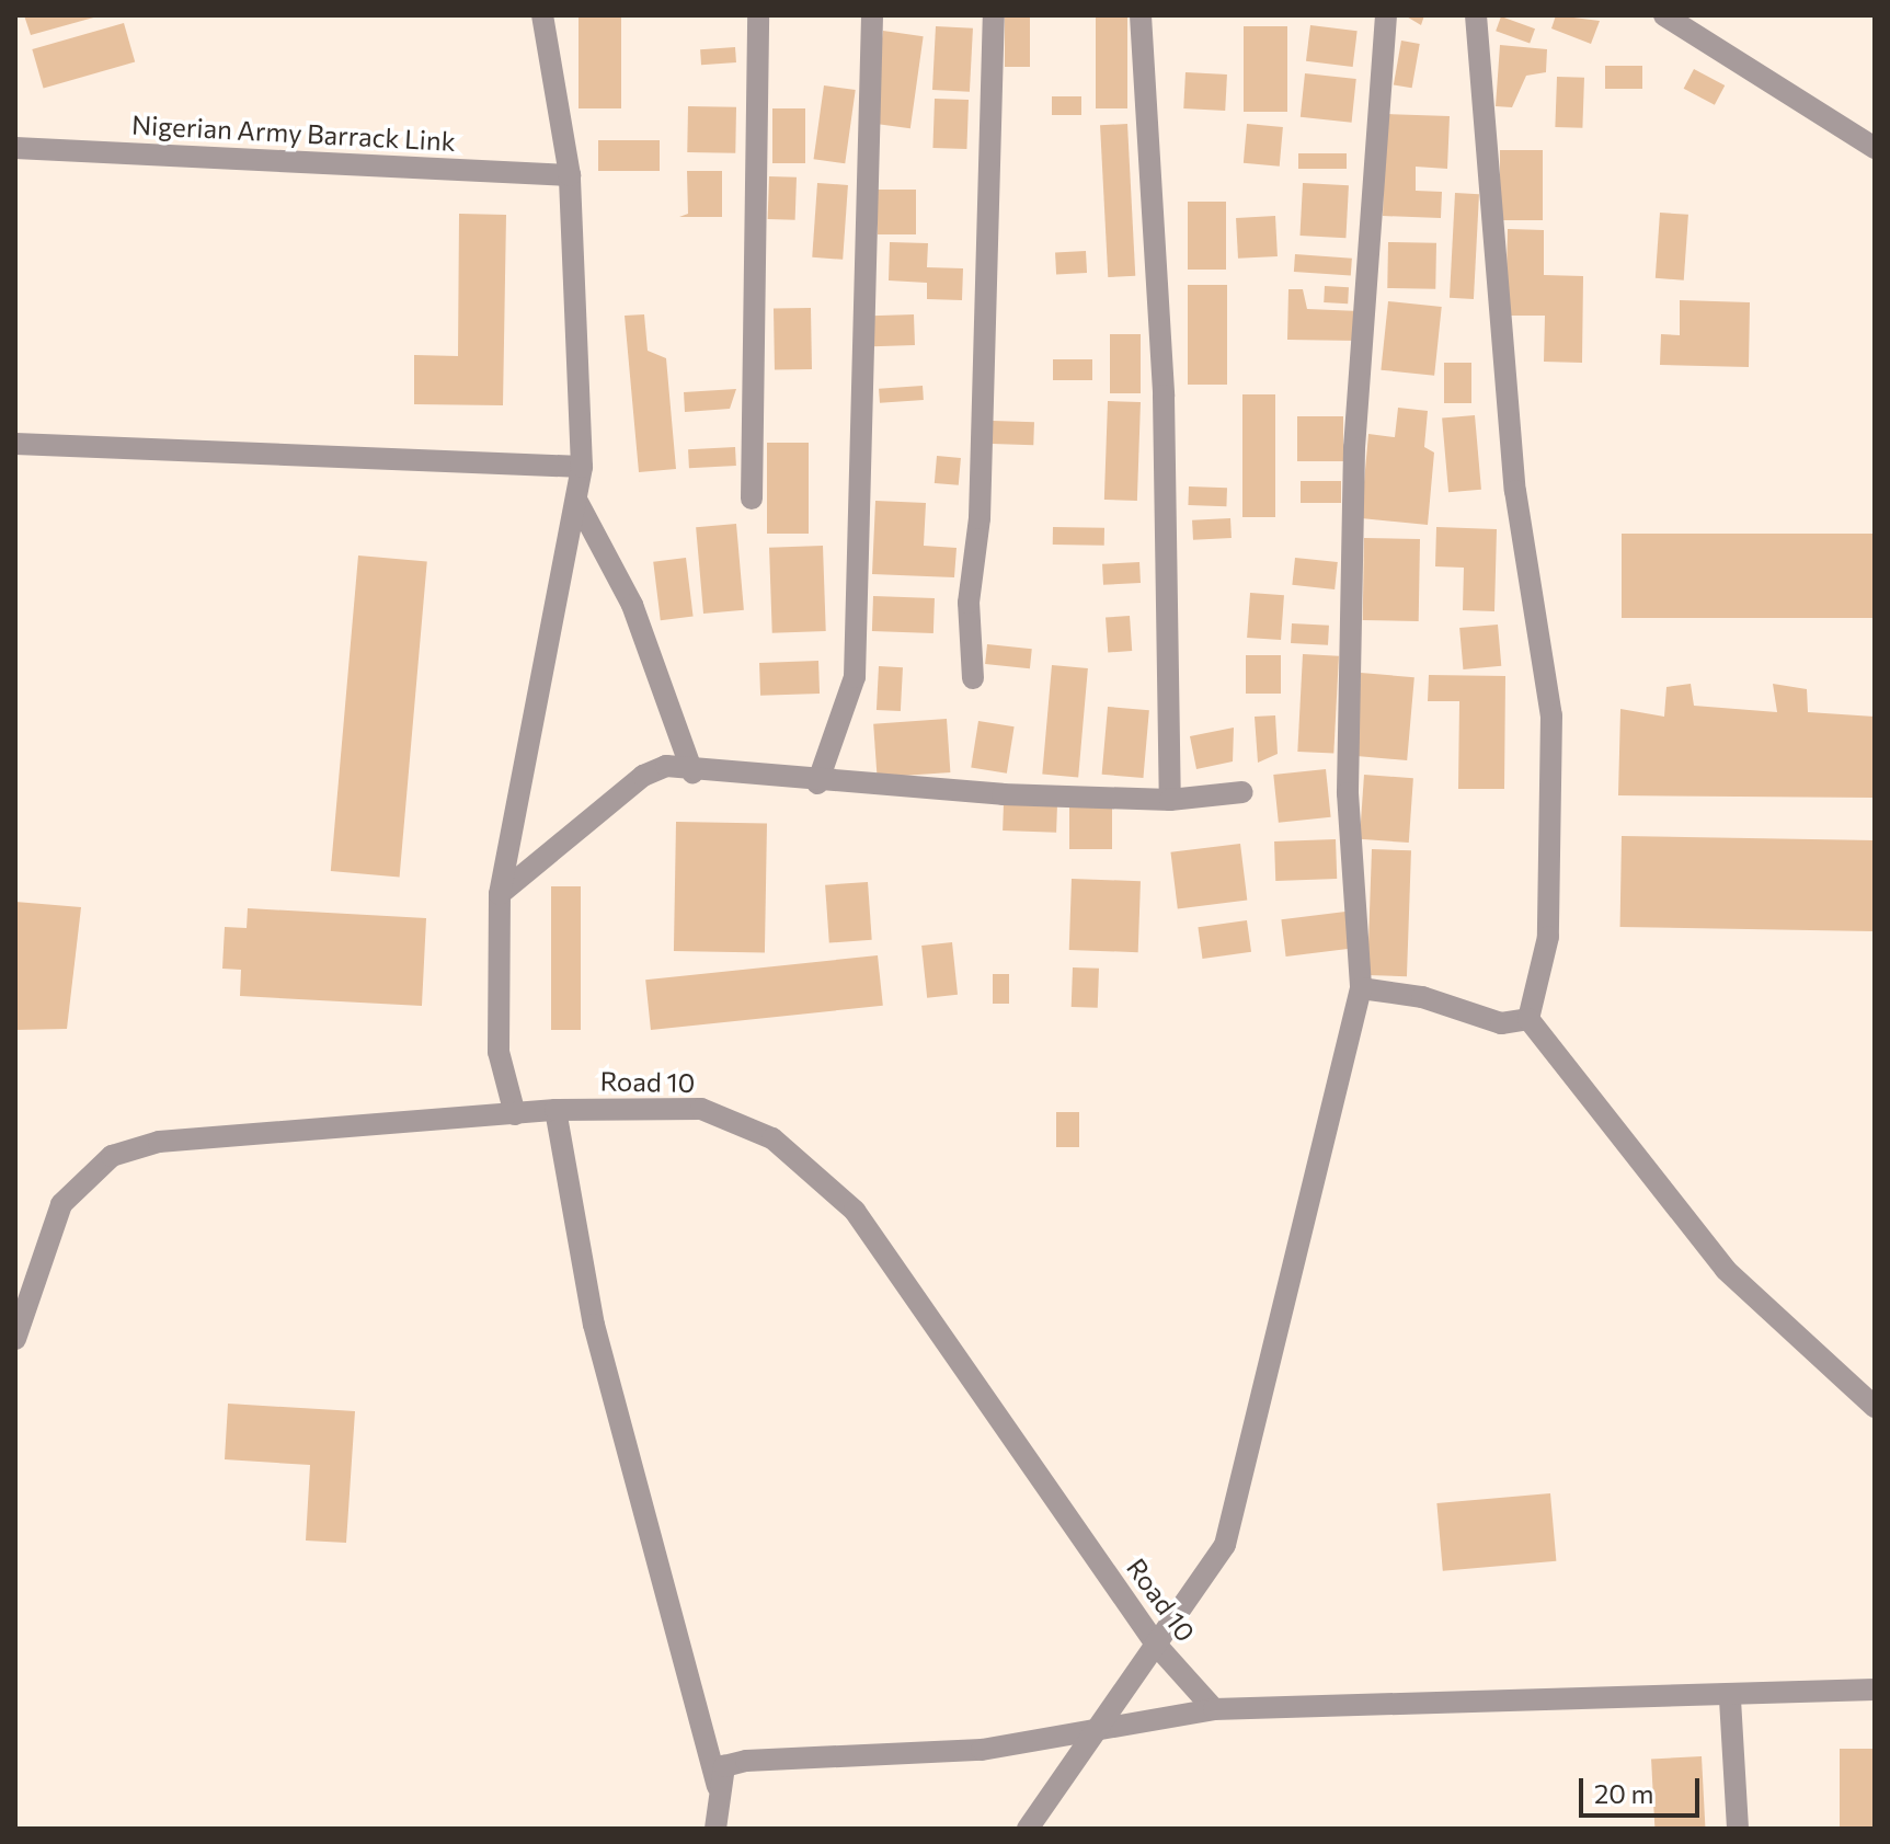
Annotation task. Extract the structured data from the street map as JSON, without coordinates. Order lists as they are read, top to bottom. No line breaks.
{"streets":{"street":["Nigerian Army Barrack Link","Road 10"]},"scale_bar":"20 m"}
